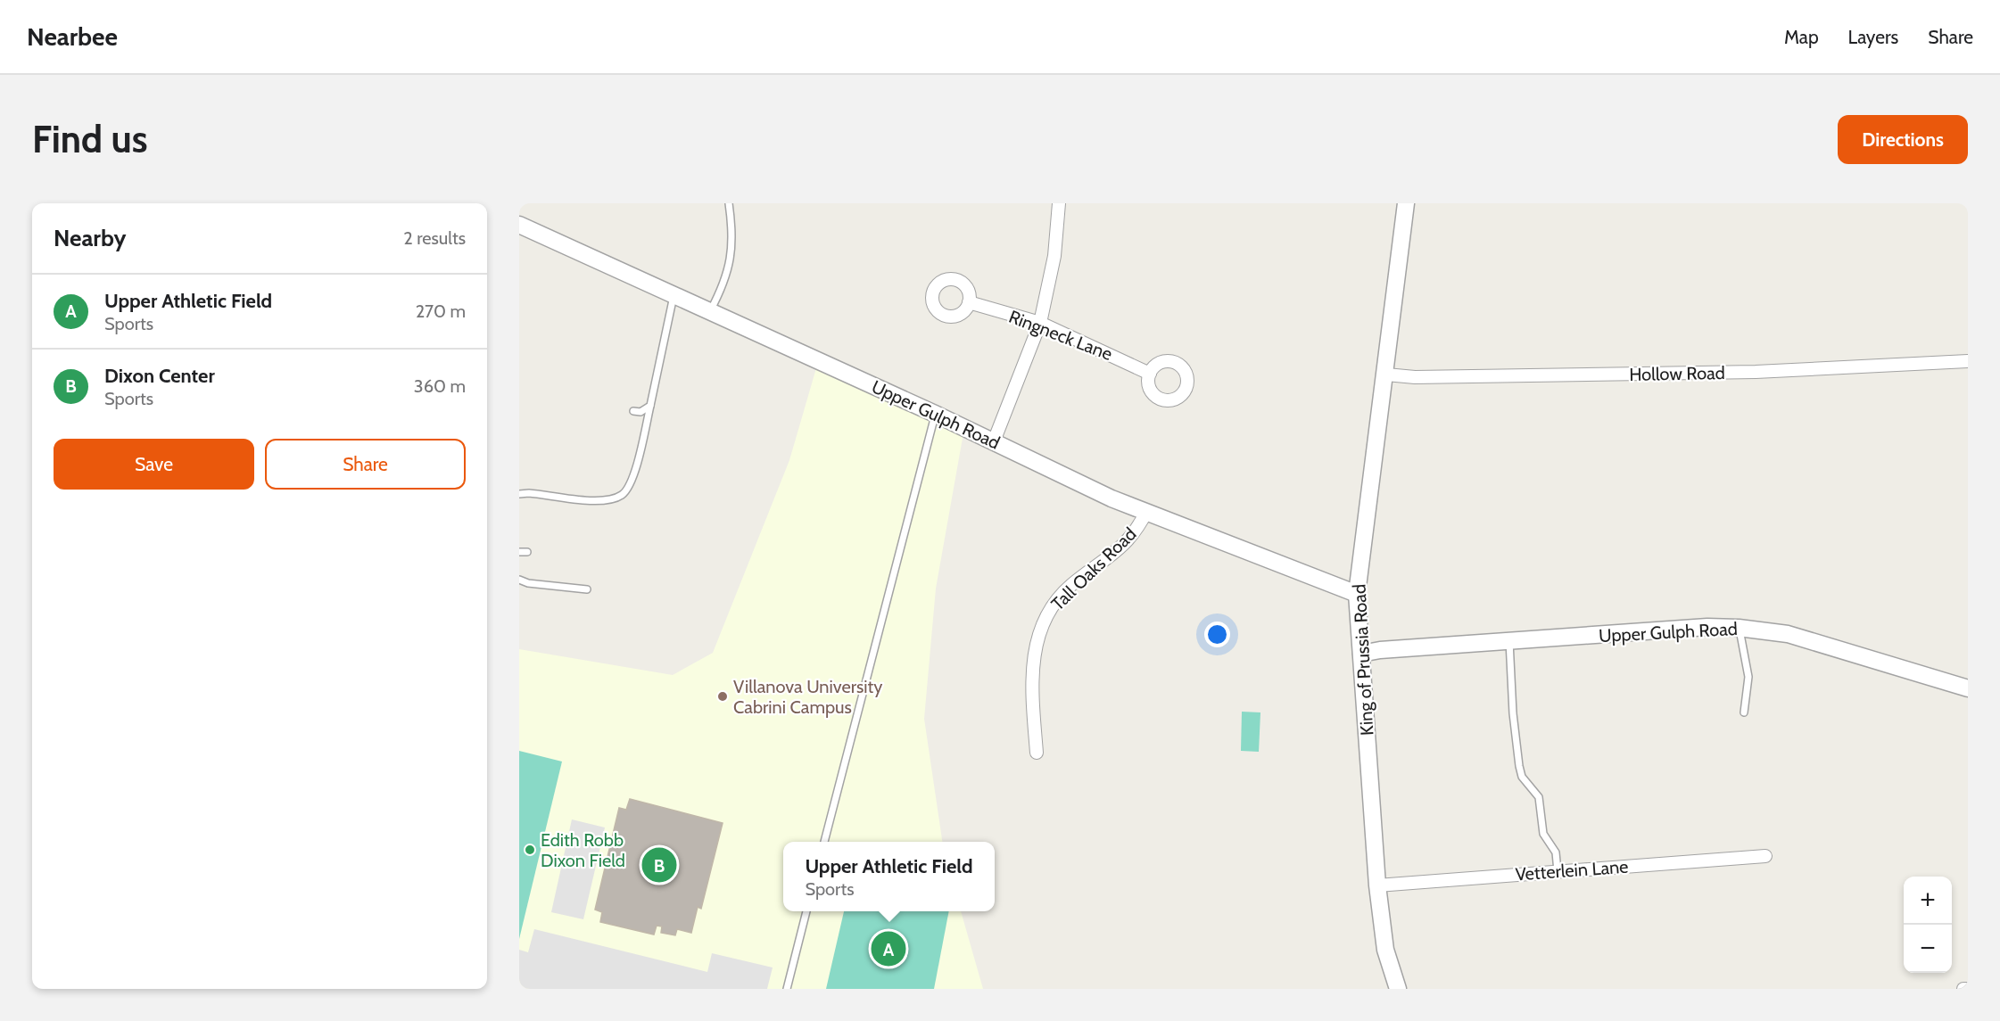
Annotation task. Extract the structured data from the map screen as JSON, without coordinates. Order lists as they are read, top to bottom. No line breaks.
{"streets":{"street":["Ringneck Lane","Hollow Road","Upper Gulph Road","Tall Oaks Road","King of Prussia Road","Vetterlein Lane"]},"crossings":[["Hollow Road","King of Prussia Road"],["Upper Gulph Road","Tall Oaks Road"],["Upper Gulph Road","King of Prussia Road"],["King of Prussia Road","Vetterlein Lane"]],"places":["Villanova University Cabrini Campus","Edith Robb Dixon Field"],"page":{"header":"Nearbee","nav":["Map","Layers","Share"],"buttons":["Directions",["Save","Share"]],"title":"Find us","heading":["Nearby","2 results"],"list":[{"mark":"A","name":"Upper Athletic Field","note":"Sports","value":"270 m"},{"mark":"B","name":"Dixon Center","note":"Sports","value":"360 m"}],"popup":["Upper Athletic Field","Sports"],"pins":["B","A"],"map_buttons":["+","−"]}}
